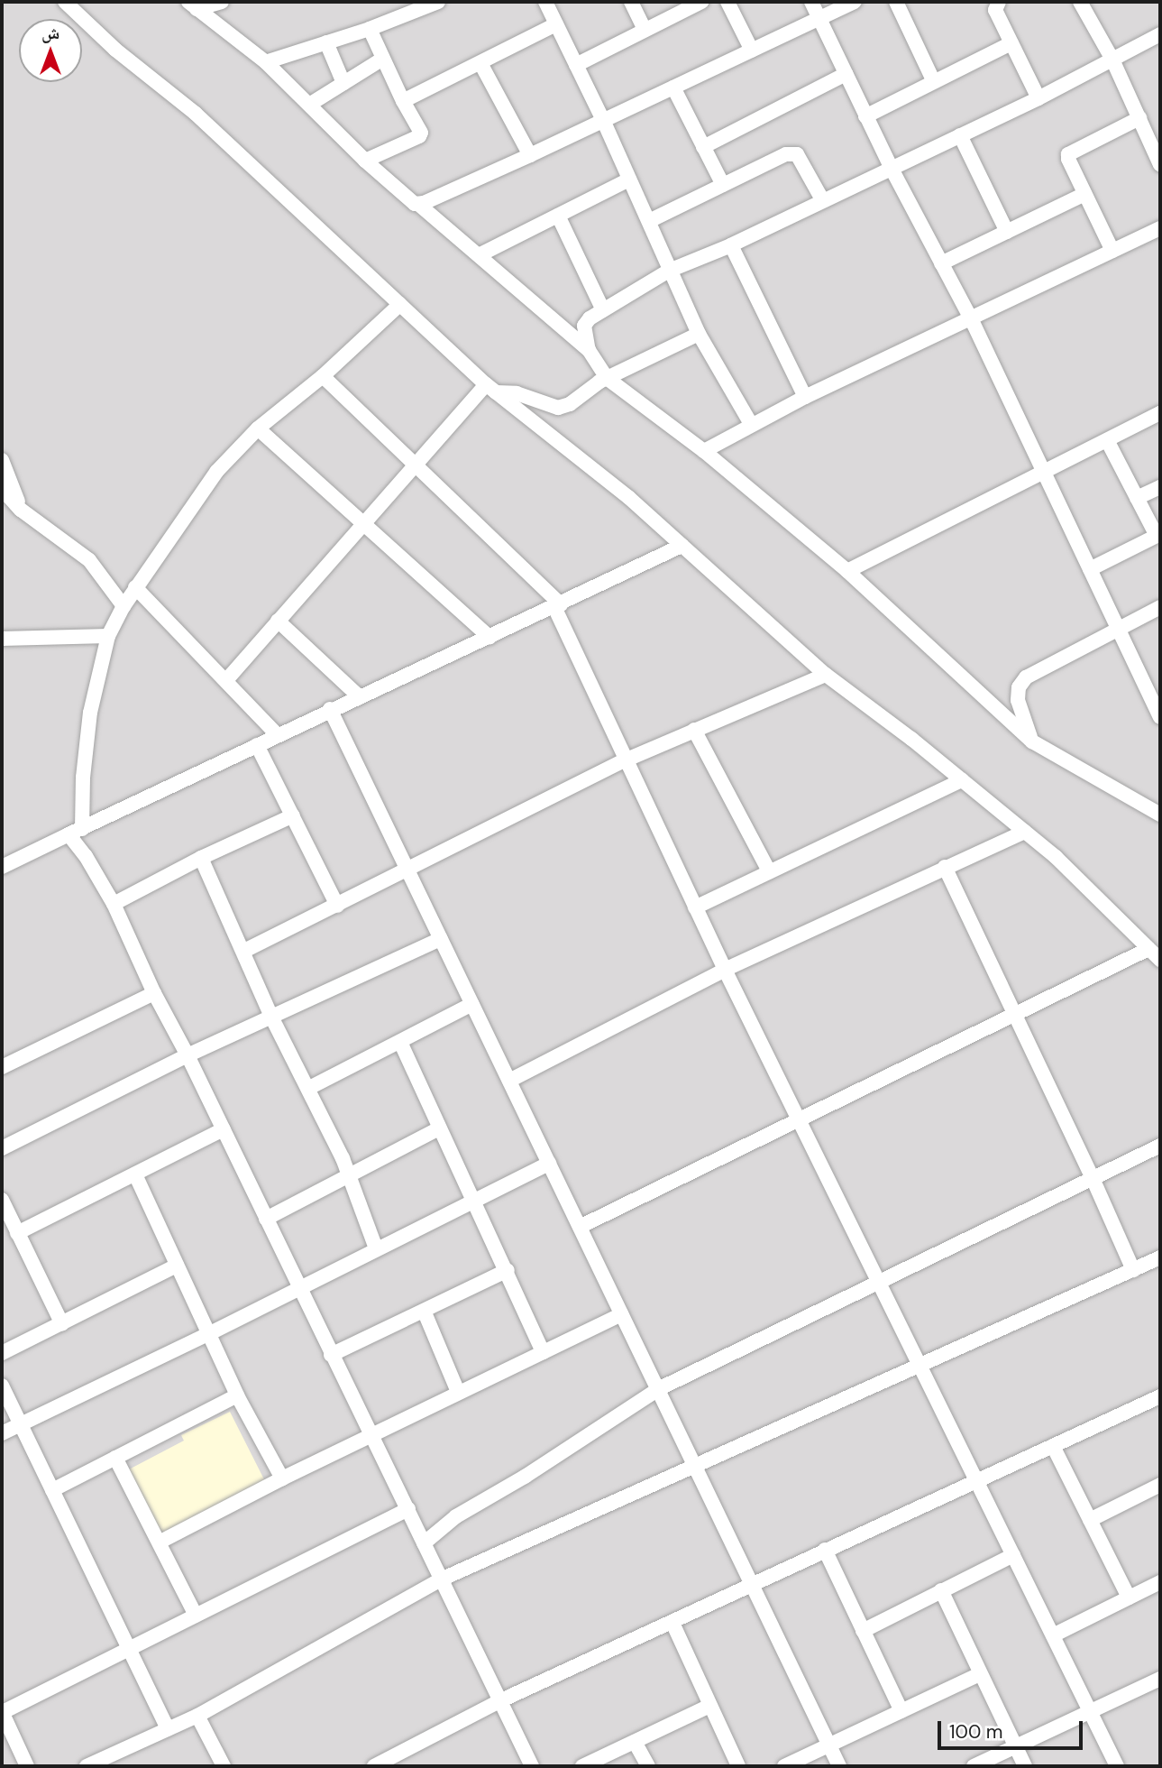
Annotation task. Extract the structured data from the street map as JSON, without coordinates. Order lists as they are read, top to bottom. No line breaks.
{"scale_bar":"100 m","north":"top"}
